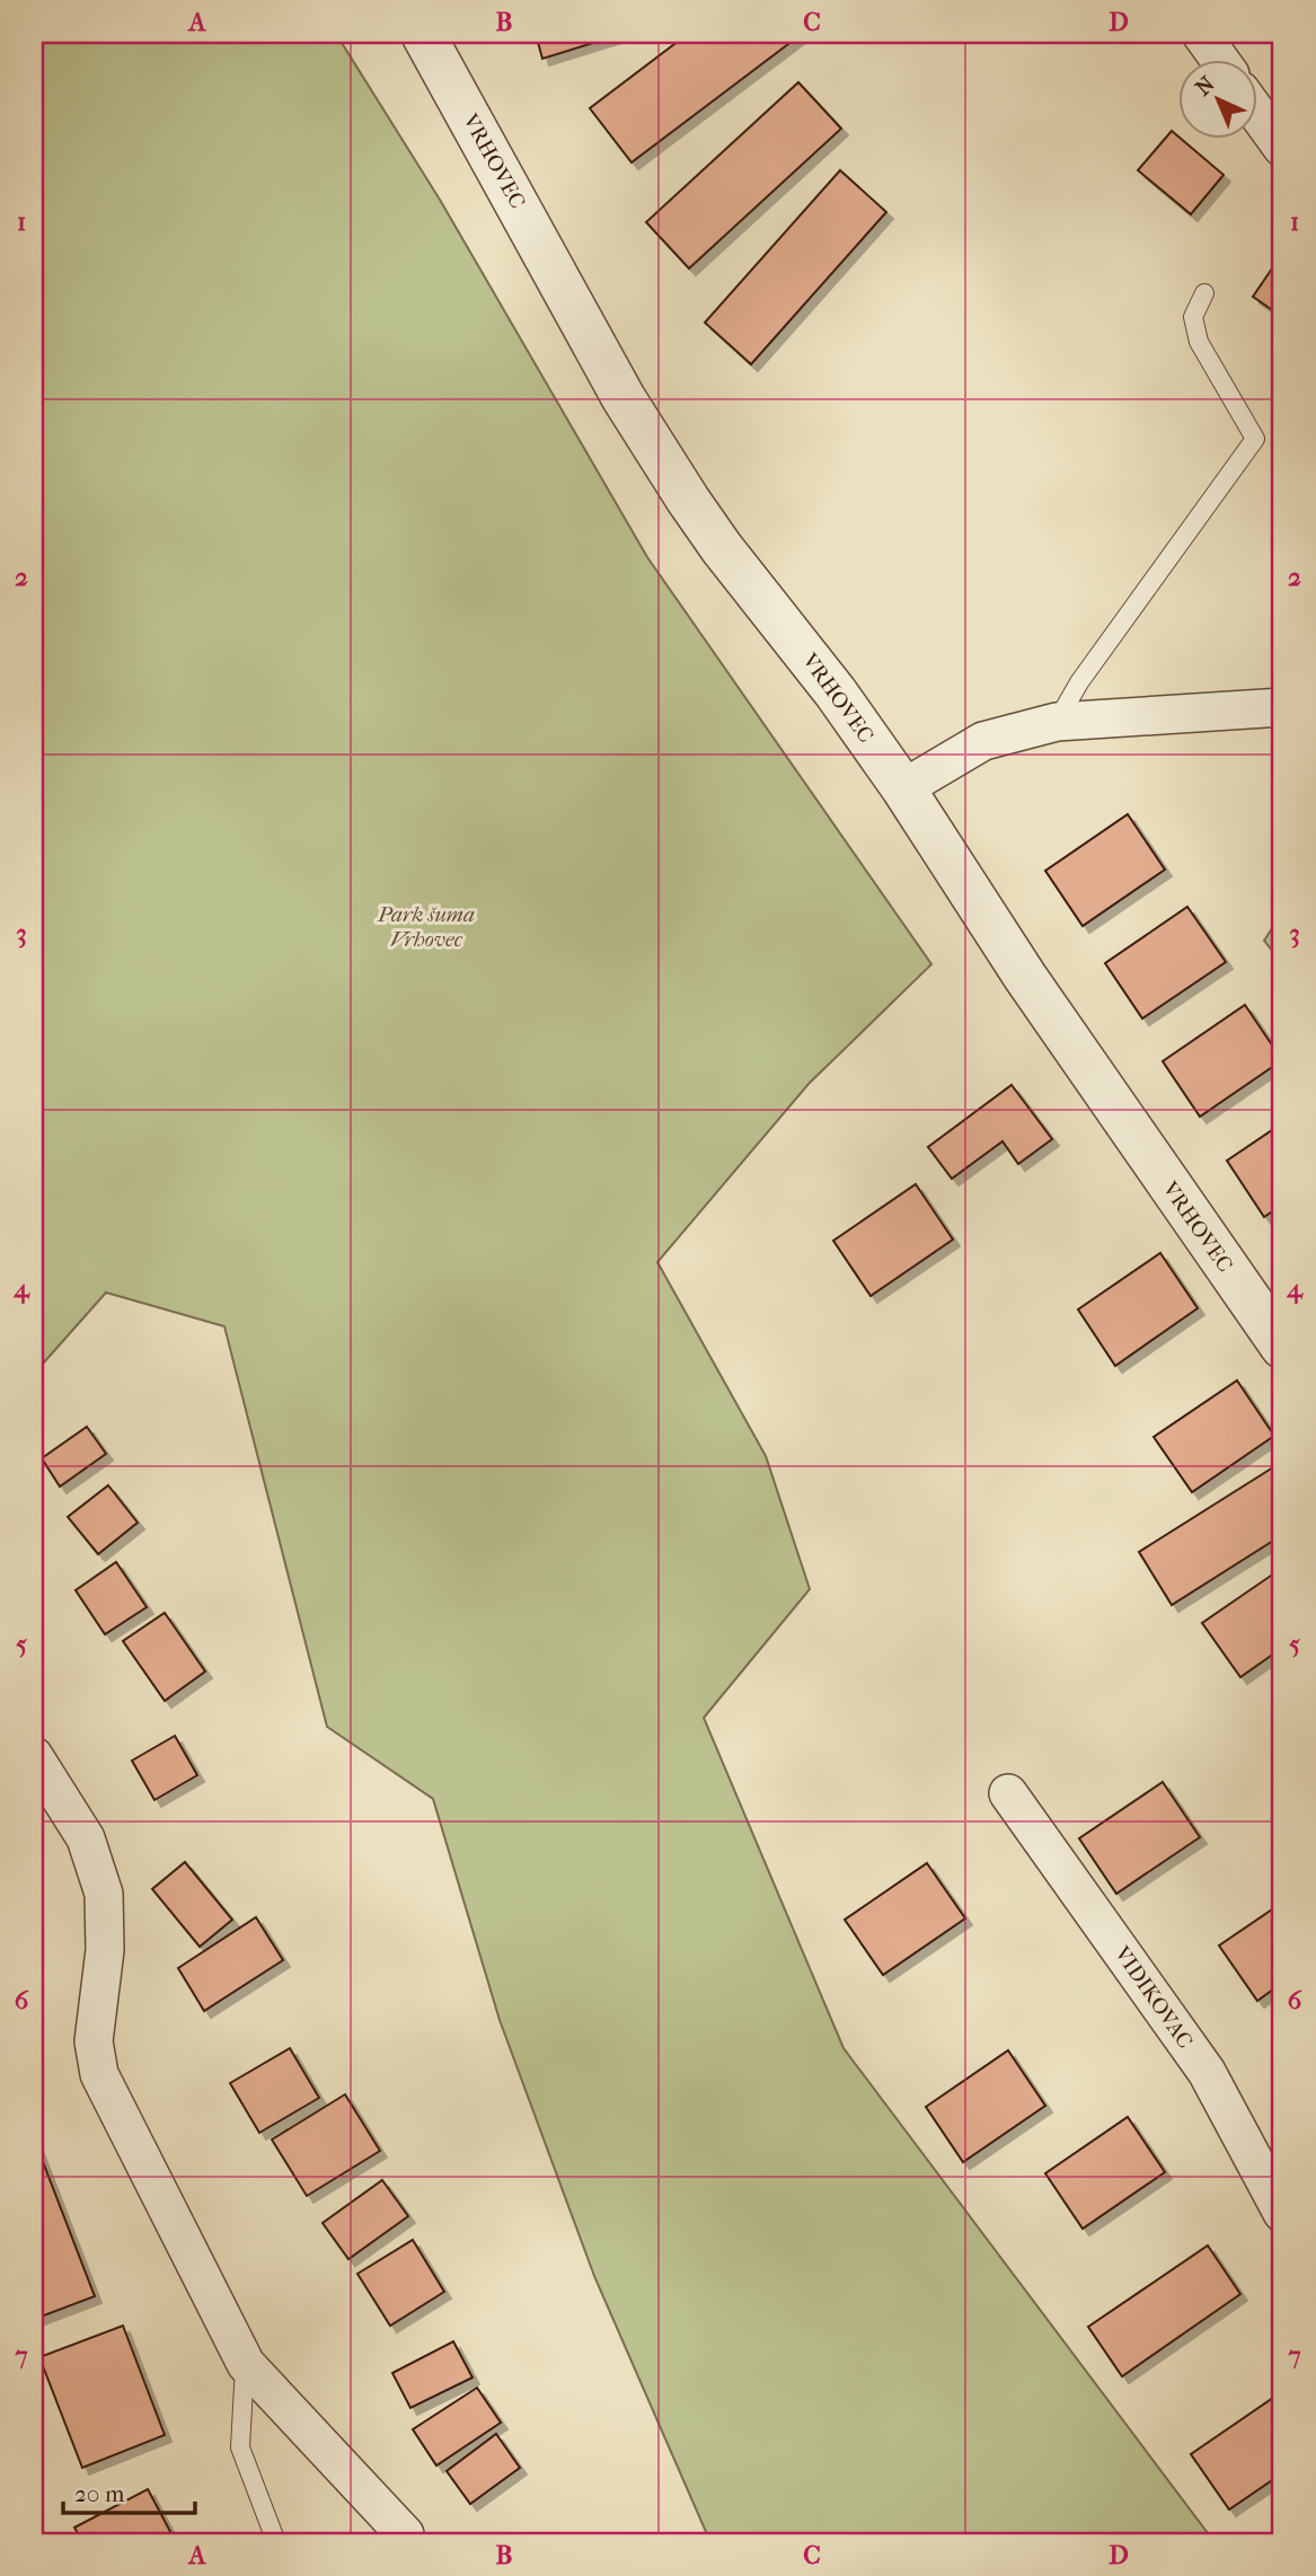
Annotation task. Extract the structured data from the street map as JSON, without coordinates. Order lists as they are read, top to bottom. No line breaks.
{"streets":{"street":["VRHOVEC","VIDIKOVAC"]},"parks":["Park šuma Vrhovec"],"scale_bar":"20 m","north":"top left","grid":{"columns":["A","B","C","D"],"rows":["1","2","3","4","5","6","7"]}}
